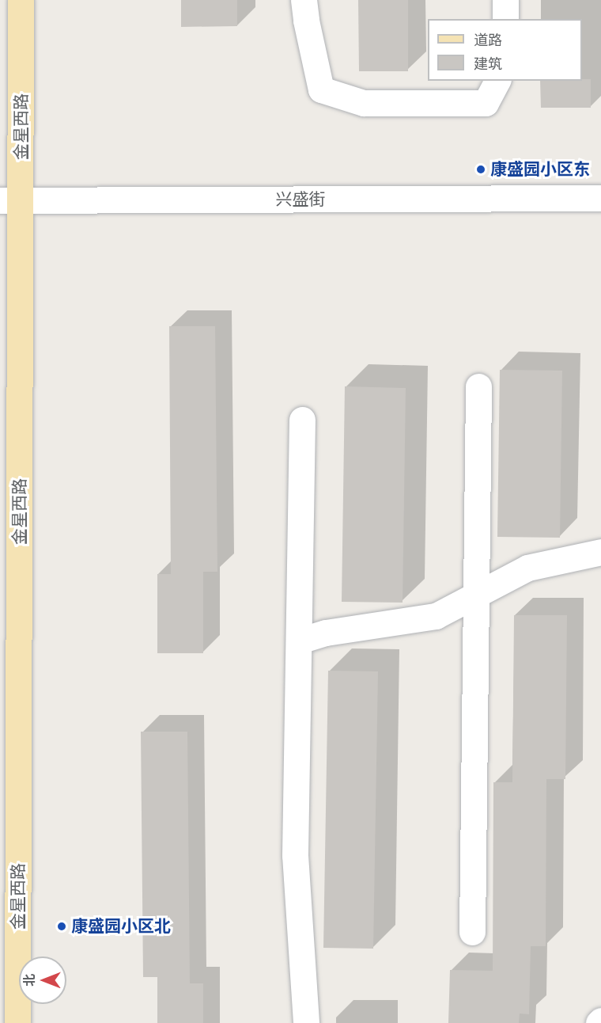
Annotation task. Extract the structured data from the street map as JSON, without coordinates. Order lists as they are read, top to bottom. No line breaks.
{"streets":{"main road":["金星西路"],"street":["兴盛街"]},"crossings":[["金星西路","兴盛街"]],"places":["康盛园小区东","康盛园小区北"],"legend":["道路","建筑"],"north":"left"}
